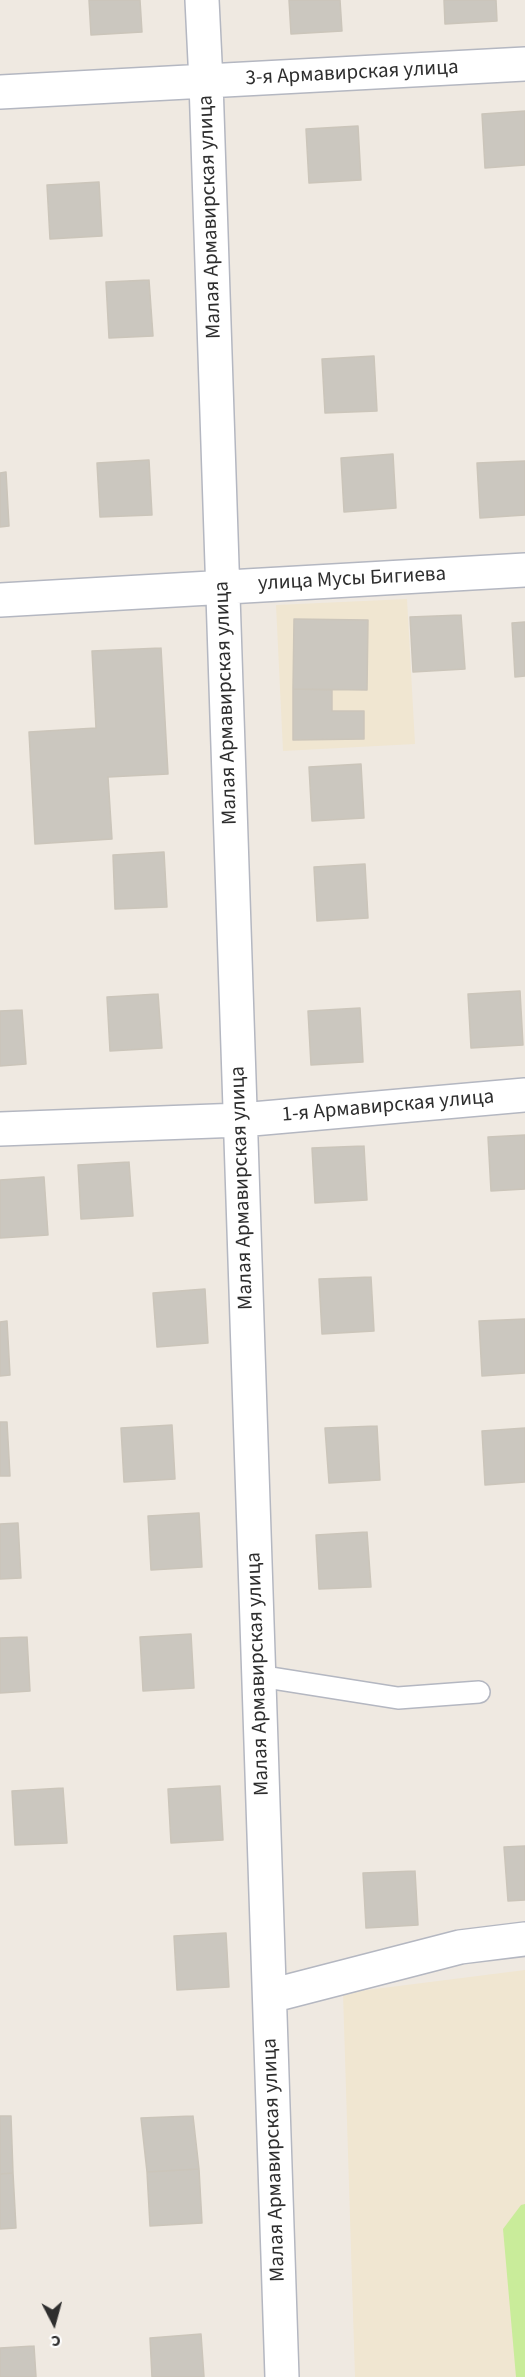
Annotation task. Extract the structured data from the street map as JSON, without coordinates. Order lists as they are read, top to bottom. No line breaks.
{"streets":{"street":["3-я Армавирская улица","Малая Армавирская улица","улица Мусы Бигиева","1-я Армавирская улица"]},"crossings":[["3-я Армавирская улица","Малая Армавирская улица"],["Малая Армавирская улица","улица Мусы Бигиева"],["Малая Армавирская улица","1-я Армавирская улица"]],"north":"bottom"}
